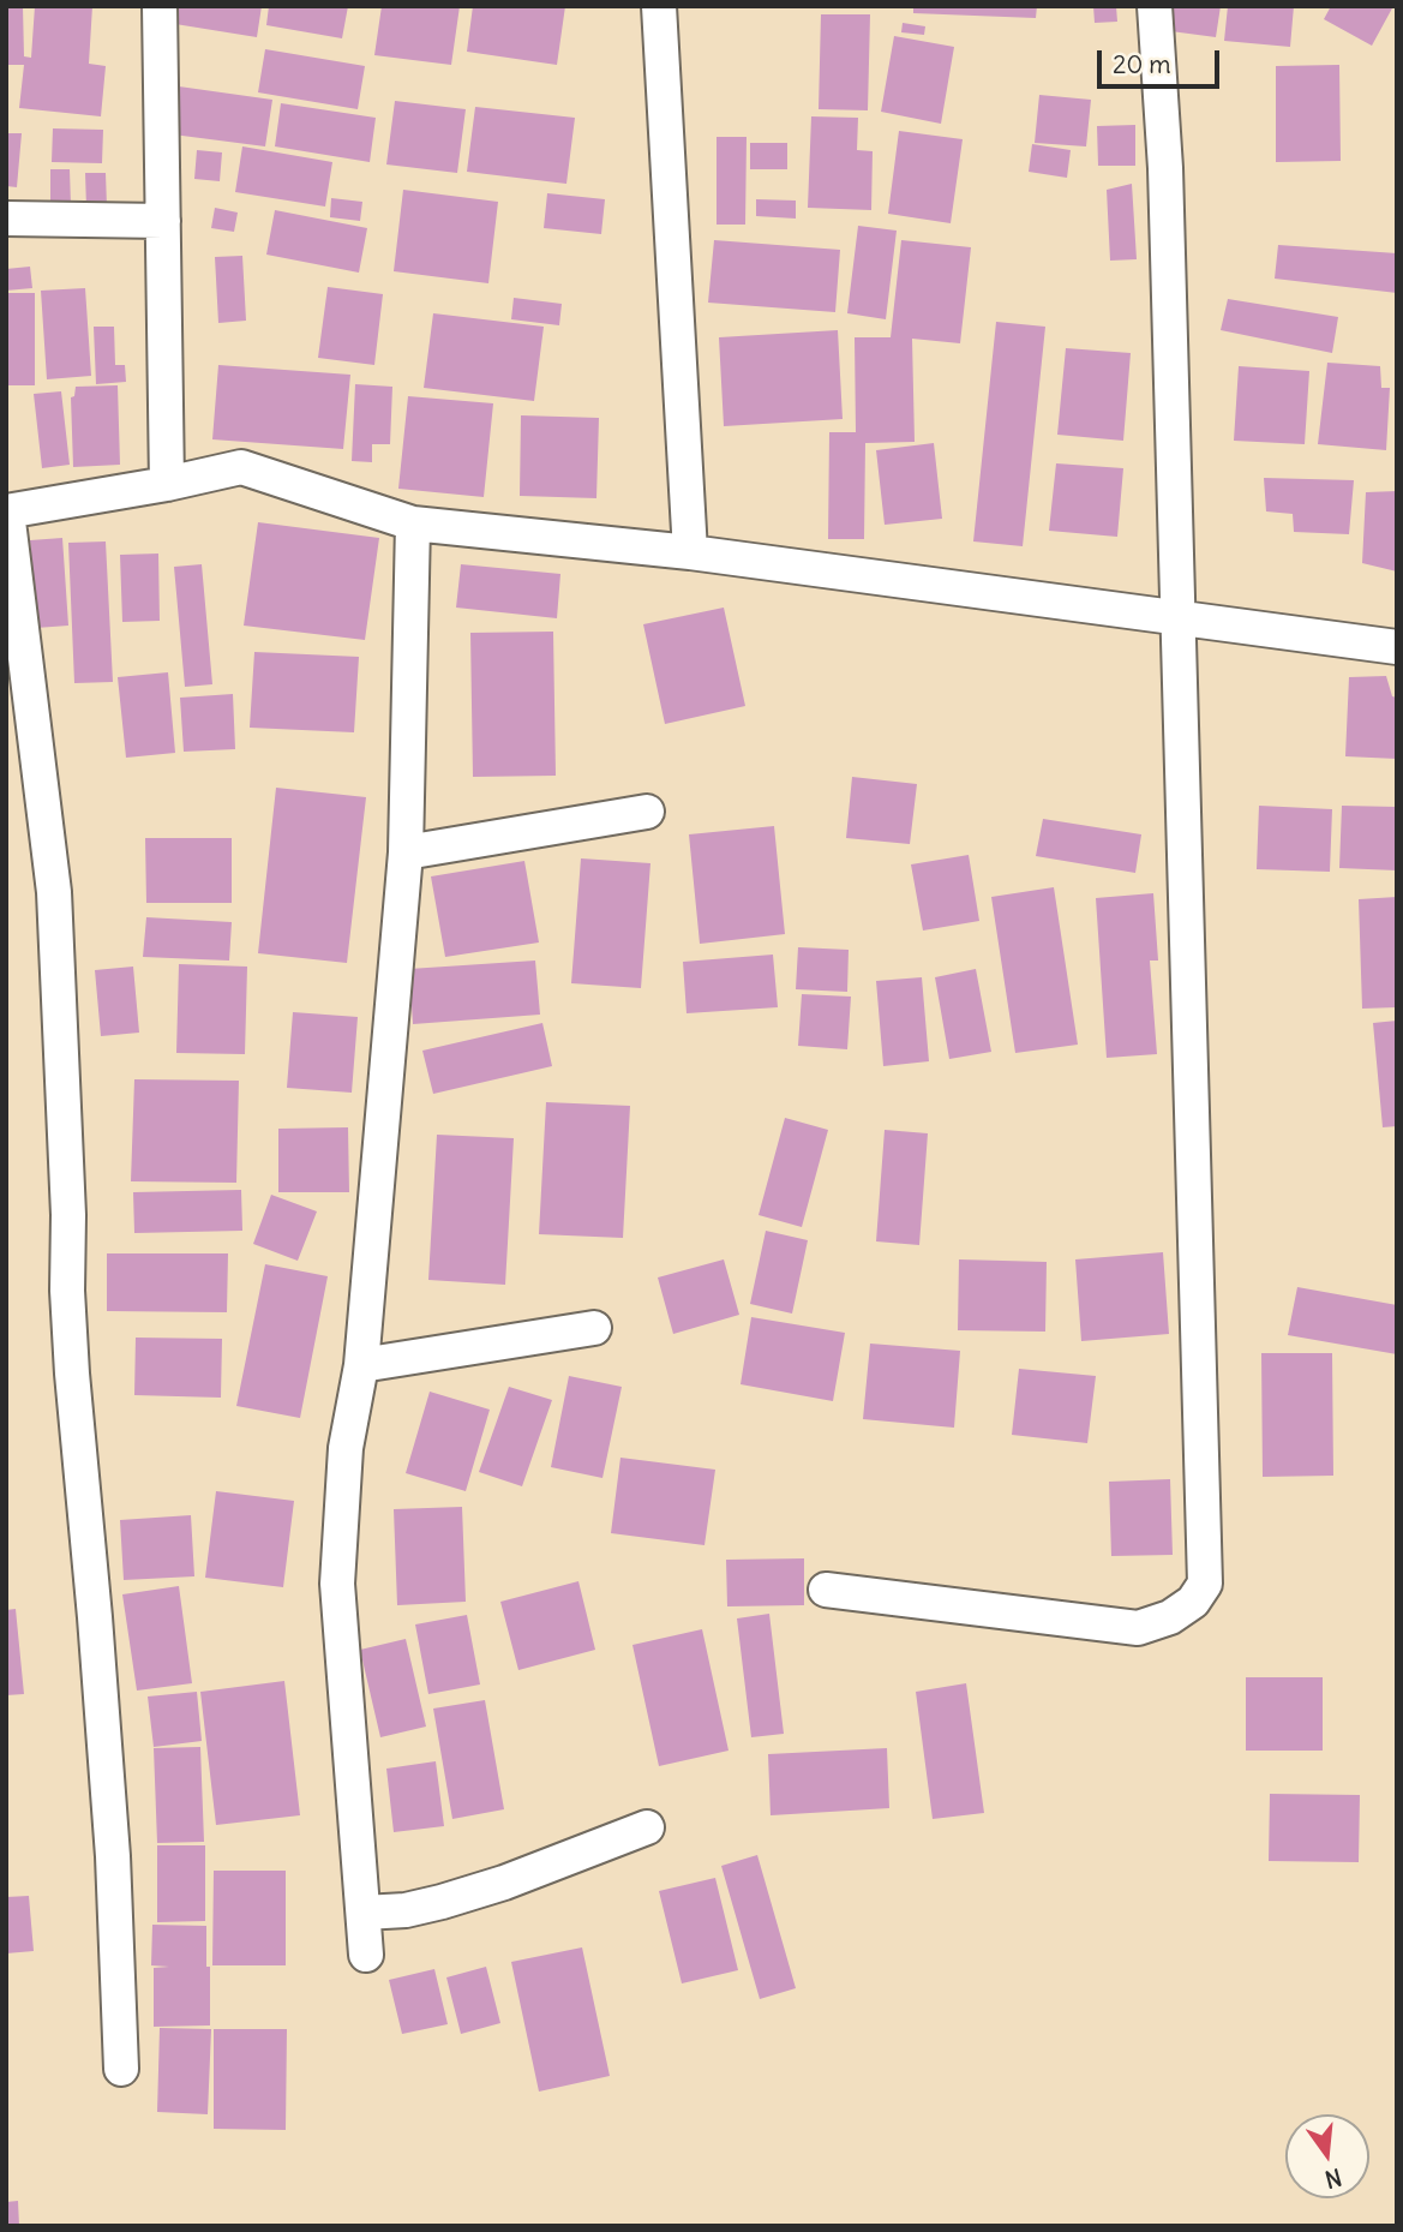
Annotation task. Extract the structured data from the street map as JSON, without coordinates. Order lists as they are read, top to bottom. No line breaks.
{"scale_bar":"20 m","north":"bottom"}
